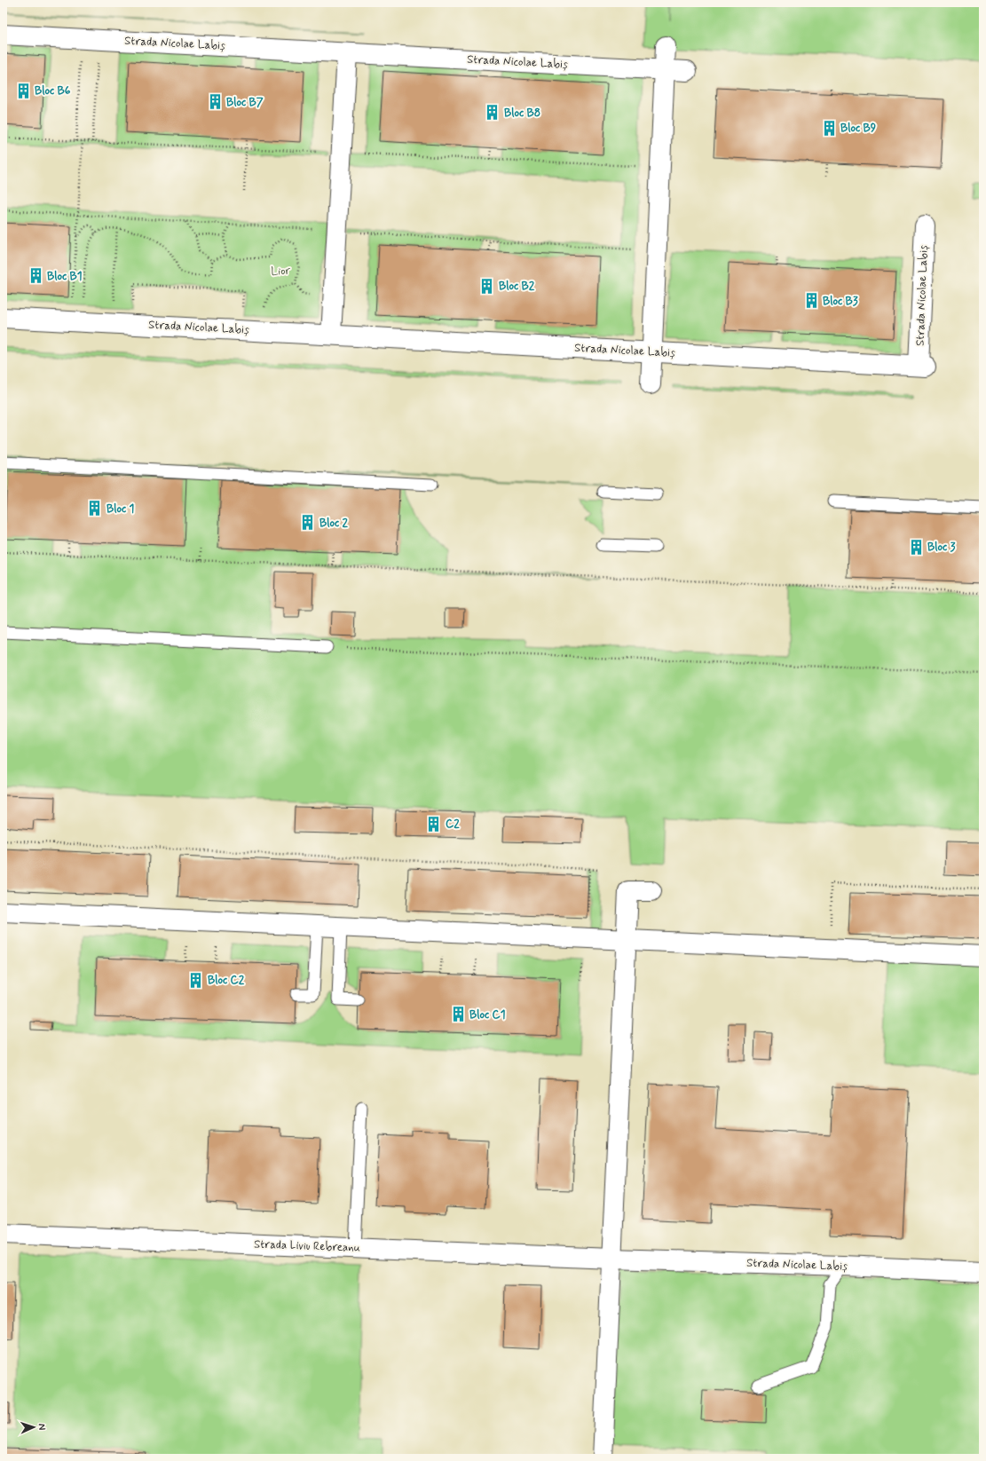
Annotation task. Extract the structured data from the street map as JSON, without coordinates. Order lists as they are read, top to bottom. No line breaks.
{"streets":{"street":["Strada Nicolae Labiș","Strada Liviu Rebreanu"]},"crossings":[["Strada Nicolae Labiș","Strada Liviu Rebreanu"]],"parks":["Lior"],"places":{"building":["Bloc B6","Bloc B7","Bloc B8","Bloc B9","Bloc B1","Bloc B2","Bloc B3","Bloc 1","Bloc 2","Bloc 3","C2","Bloc C2","Bloc C1"]},"north":"right"}
